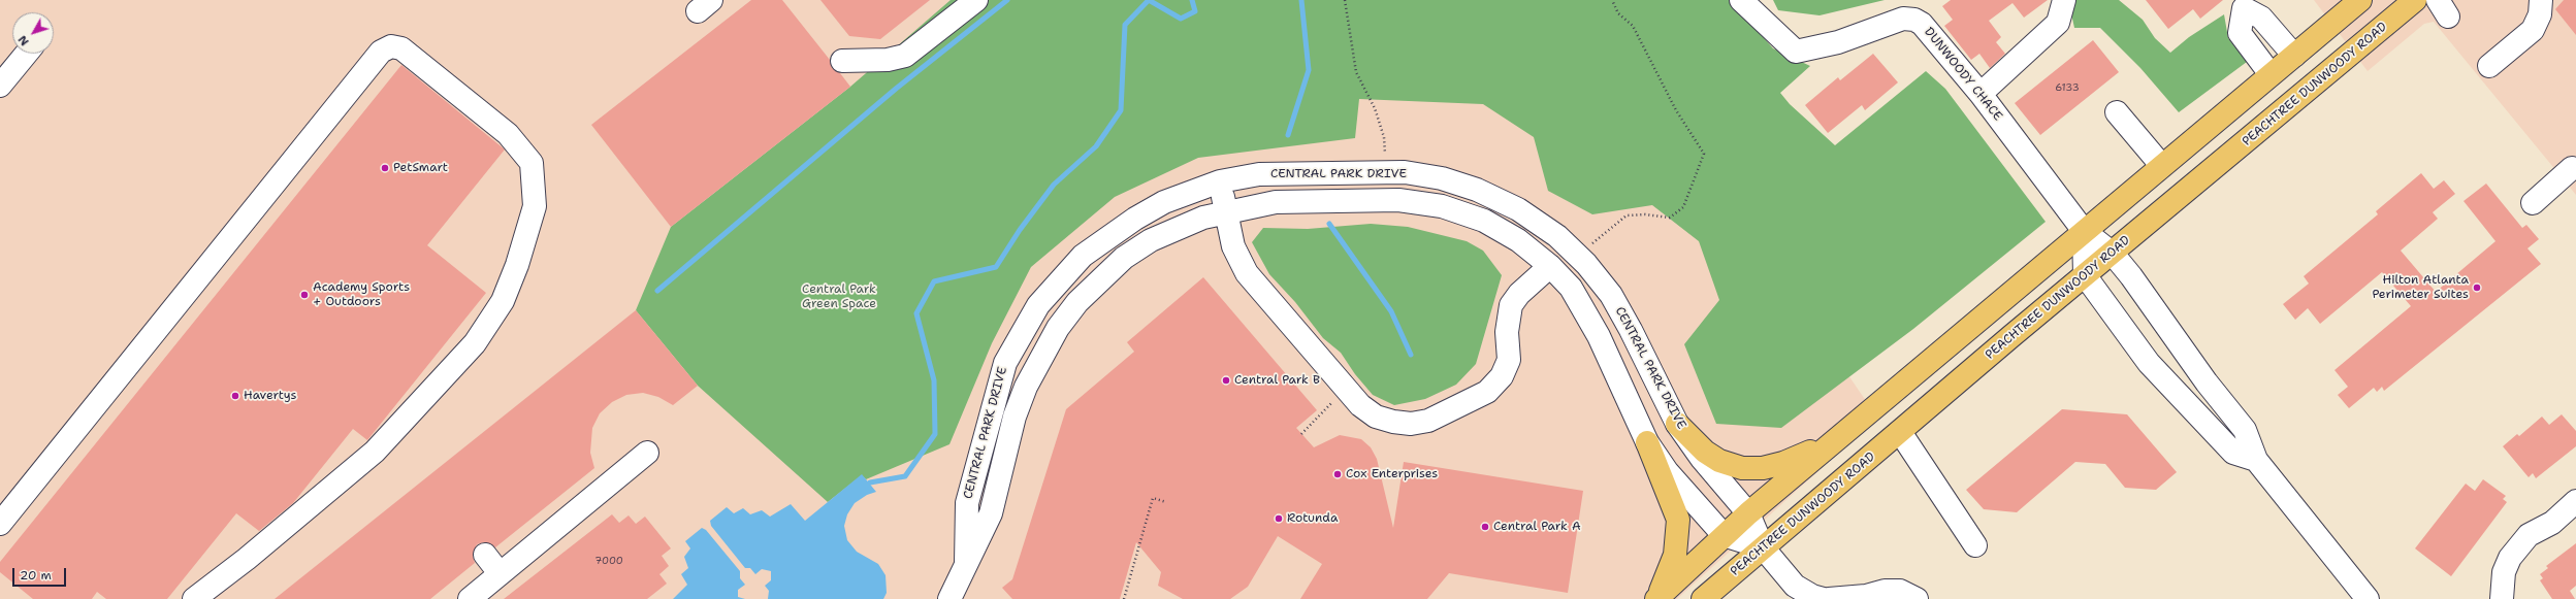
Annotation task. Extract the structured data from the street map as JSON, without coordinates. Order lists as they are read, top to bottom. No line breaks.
{"streets":{"main road":["PEACHTREE DUNWOODY ROAD"],"street":["DUNWOODY CHACE","CENTRAL PARK DRIVE"]},"crossings":[["DUNWOODY CHACE","PEACHTREE DUNWOODY ROAD"],["PEACHTREE DUNWOODY ROAD","CENTRAL PARK DRIVE"]],"parks":["Central Park Green Space"],"places":["PetSmart","Hilton Atlanta Perimeter Suites","Academy Sports + Outdoors","Central Park B","Havertys","Cox Enterprises","Rotunda","Central Park A"],"house_numbers":["6133","7000"],"scale_bar":"20 m","north":"bottom left"}
